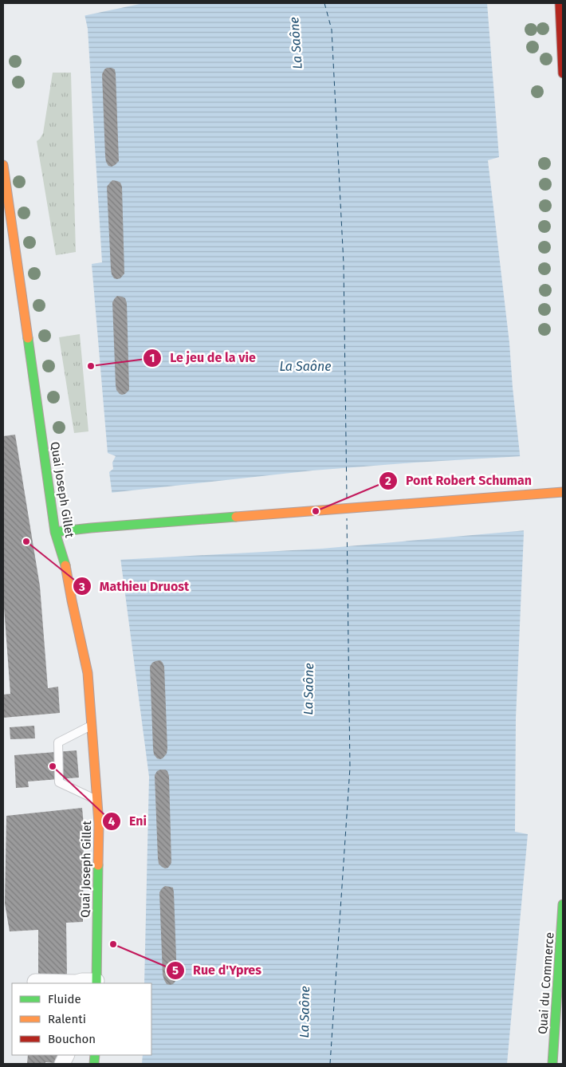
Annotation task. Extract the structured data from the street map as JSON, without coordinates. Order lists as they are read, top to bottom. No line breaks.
{"streets":{"main road":["Quai Joseph Gillet","Quai du Commerce"]},"water":["La Saône"],"places":["Le jeu de la vie","Pont Robert Schuman","Mathieu Druost","Eni","Rue d'Ypres"],"legend":["Fluide","Ralenti","Bouchon"]}
